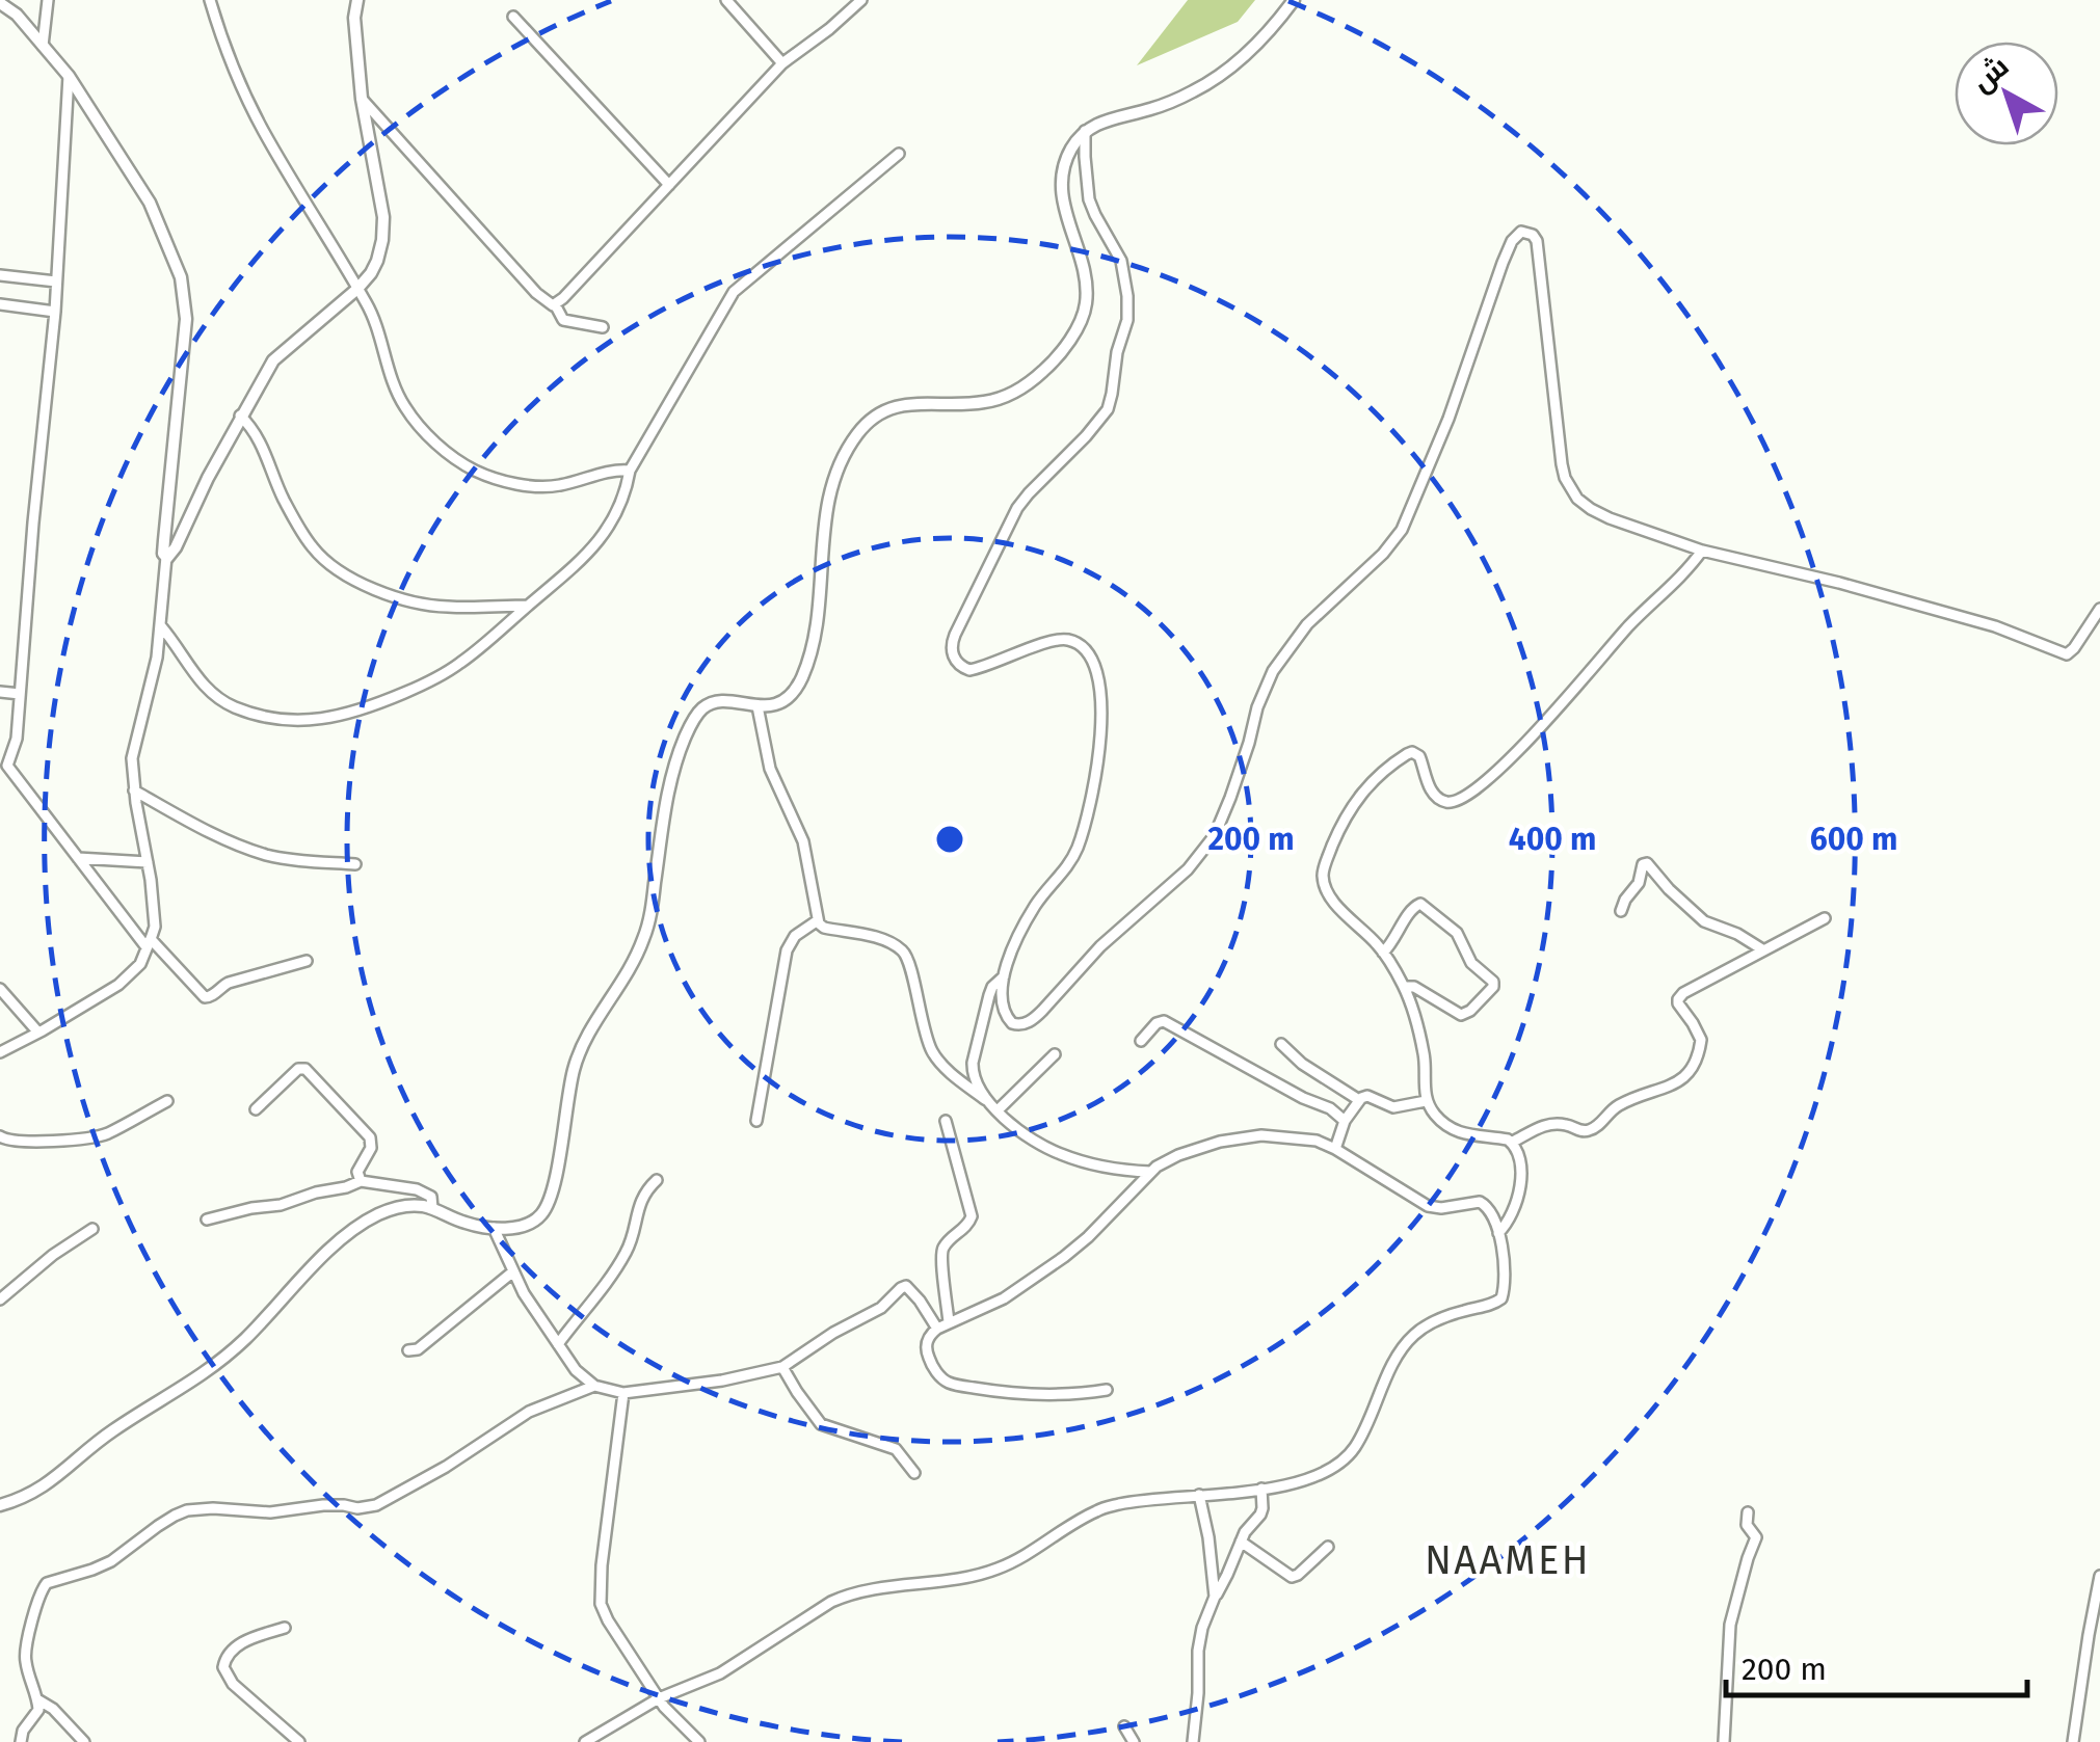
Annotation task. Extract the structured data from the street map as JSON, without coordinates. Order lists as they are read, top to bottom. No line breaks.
{"districts":["NAAMEH"],"scale_bar":"200 m","north":"top left","rings":["200 m","400 m","600 m"]}
